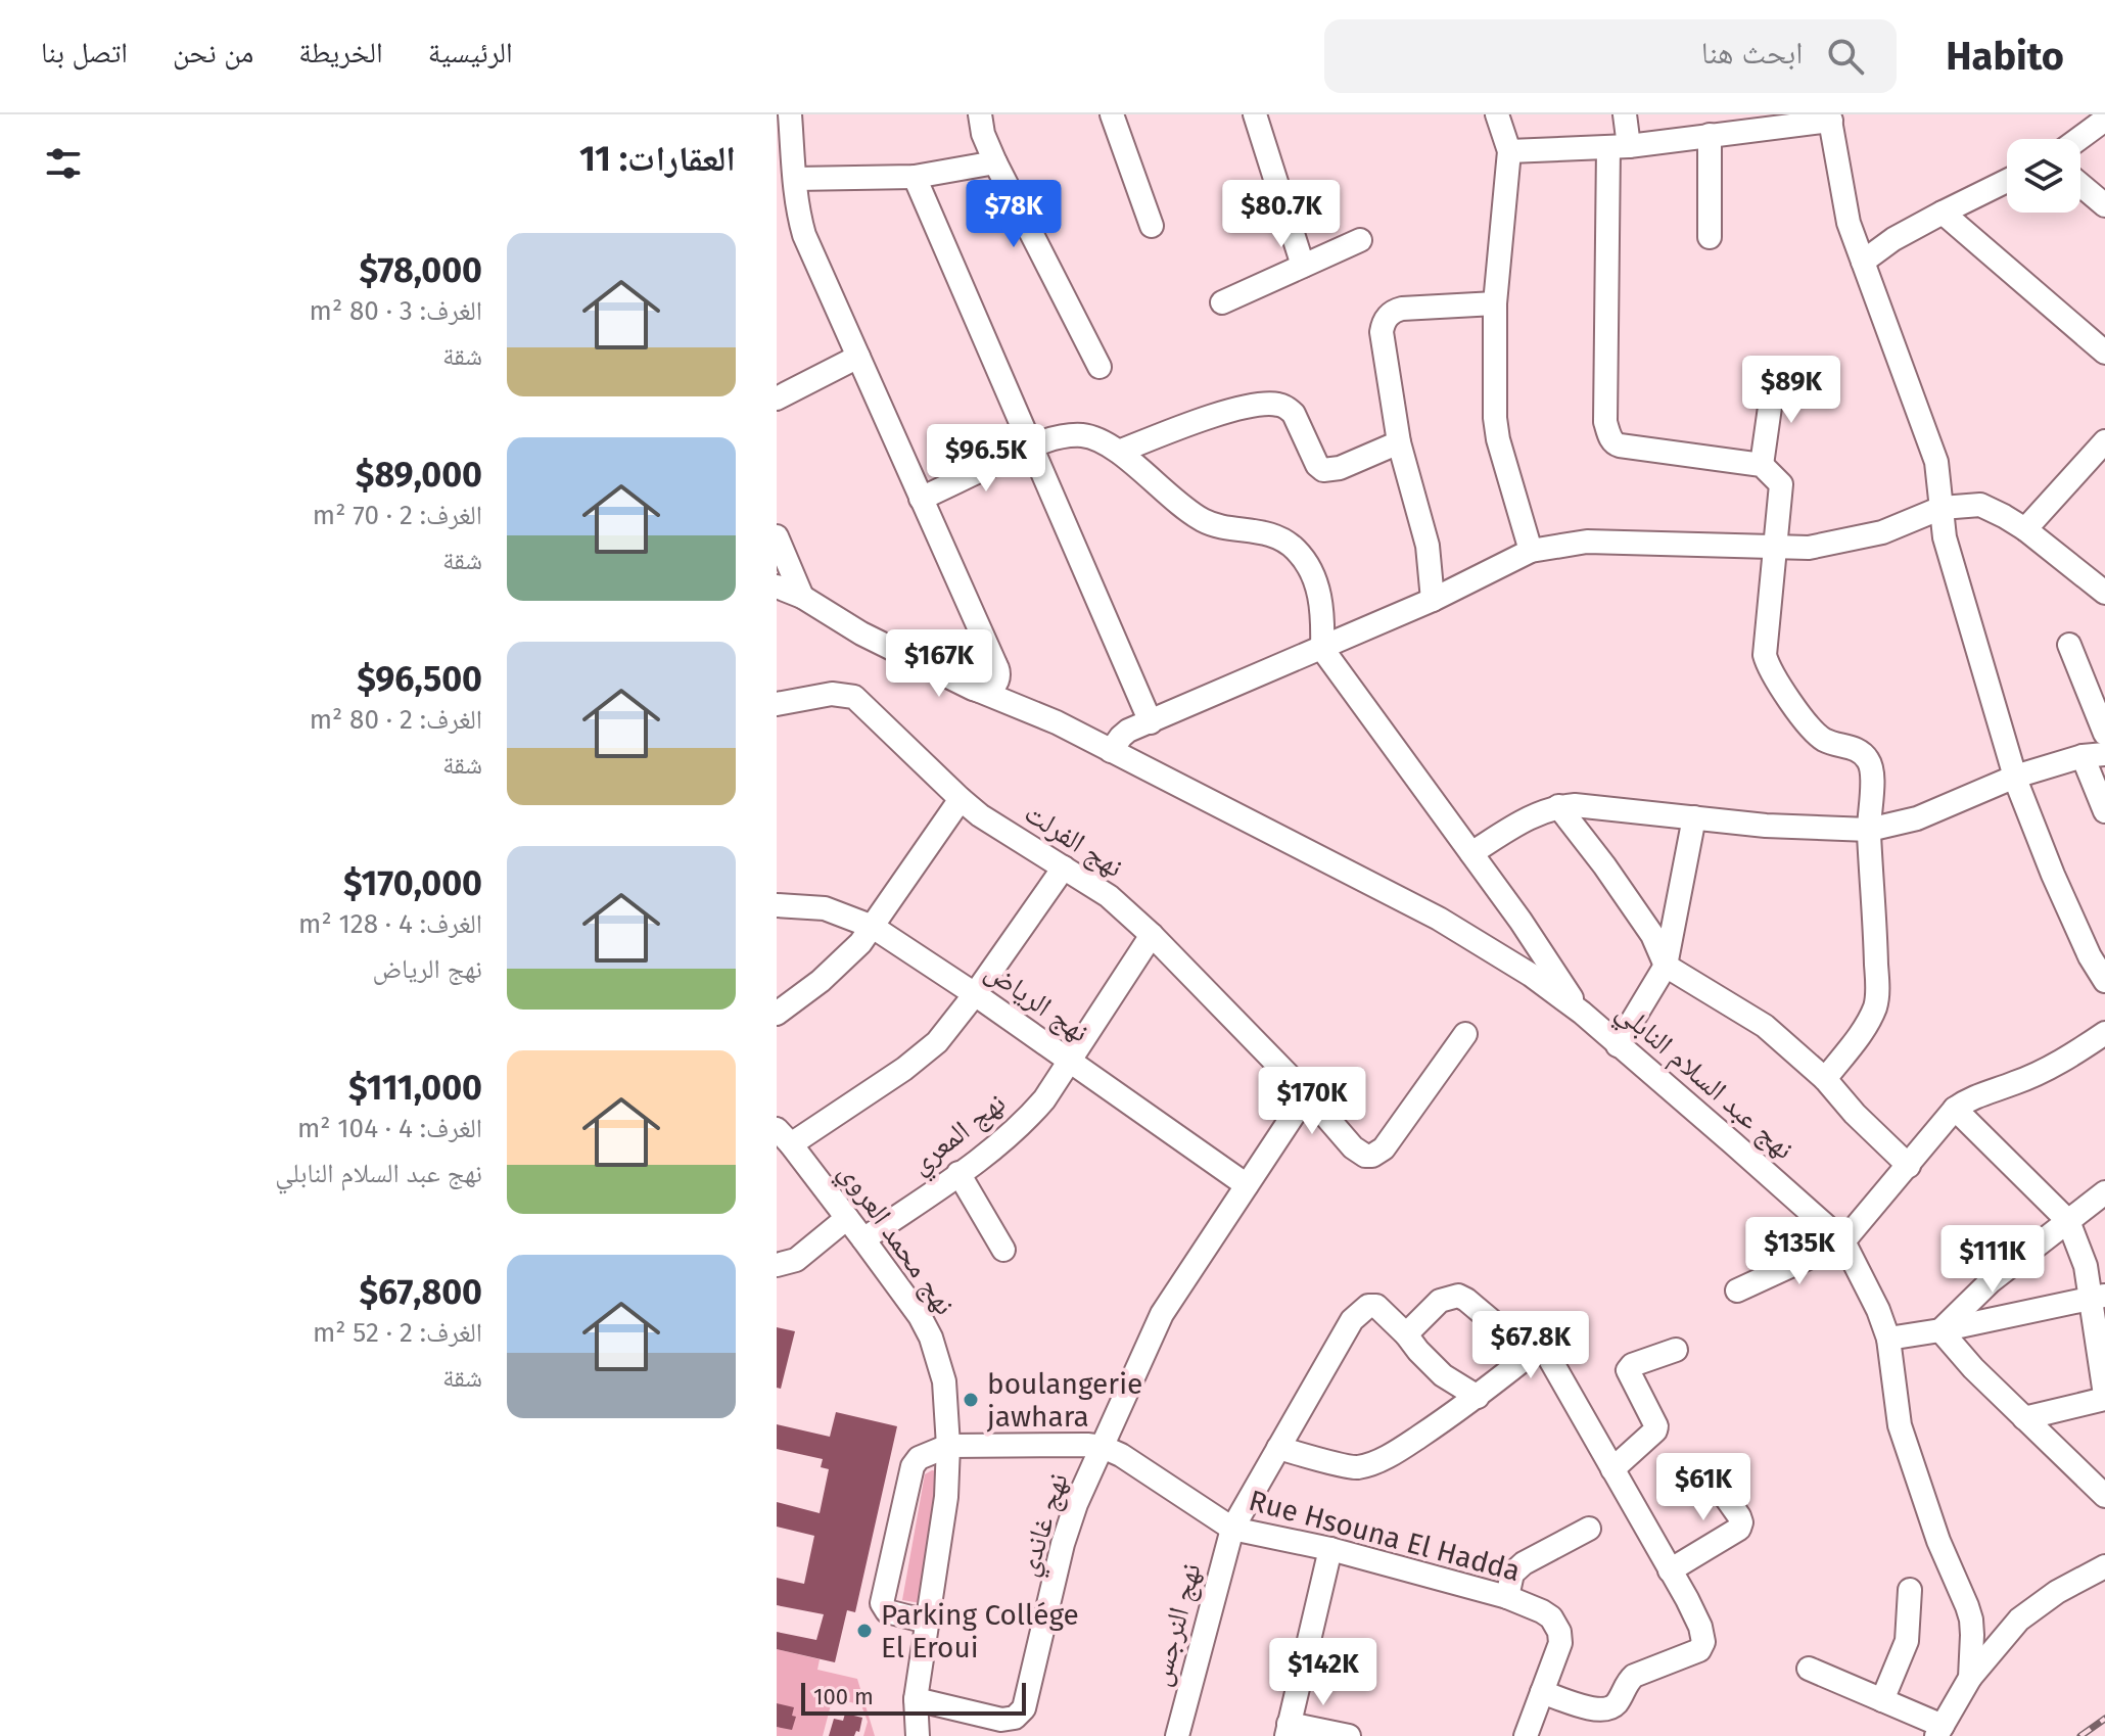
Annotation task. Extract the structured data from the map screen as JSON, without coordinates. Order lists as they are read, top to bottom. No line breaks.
{"streets":{"street":["نهج الفرلت","نهج الرياض","نهج عبد السلام النابلي","نهج المعري","نهج محمد العروي","نهج غاندي","Rue Hsouna El Hadda","نهج النرجس"]},"crossings":[["نهج الفرلت","نهج المعري"],["نهج الفرلت","نهج غاندي"],["نهج الرياض","نهج المعري"],["نهج الرياض","نهج غاندي"],["نهج المعري","نهج محمد العروي"],["نهج محمد العروي","نهج غاندي"],["نهج محمد العروي","Rue Hsouna El Hadda"],["نهج غاندي","Rue Hsouna El Hadda"],["Rue Hsouna El Hadda","نهج النرجس"]],"places":["boulangerie jawhara","Parking Collége El Eroui"],"scale_bar":"100 m","page":{"header":"Habito","search":"ابحث هنا","nav":["الرئيسية","الخريطة","من نحن","اتصل بنا"],"heading":"العقارات: 11","price":["$78K","$80.7K","$89K","$96.5K","$167K","$170K","$135K","$111K","$67.8K","$61K","$142K"],"list":[{"name":"$78,000","note":"الغرف: 3 · 80 m² · شقة"},{"name":"$89,000","note":"الغرف: 2 · 70 m² · شقة"},{"name":"$96,500","note":"الغرف: 2 · 80 m² · شقة"},{"name":"$170,000","note":"الغرف: 4 · 128 m² · نهج الرياض"},{"name":"$111,000","note":"الغرف: 4 · 104 m² · نهج عبد السلام النابلي"},{"name":"$67,800","note":"الغرف: 2 · 52 m² · شقة"}],"scale":"100 m"}}
